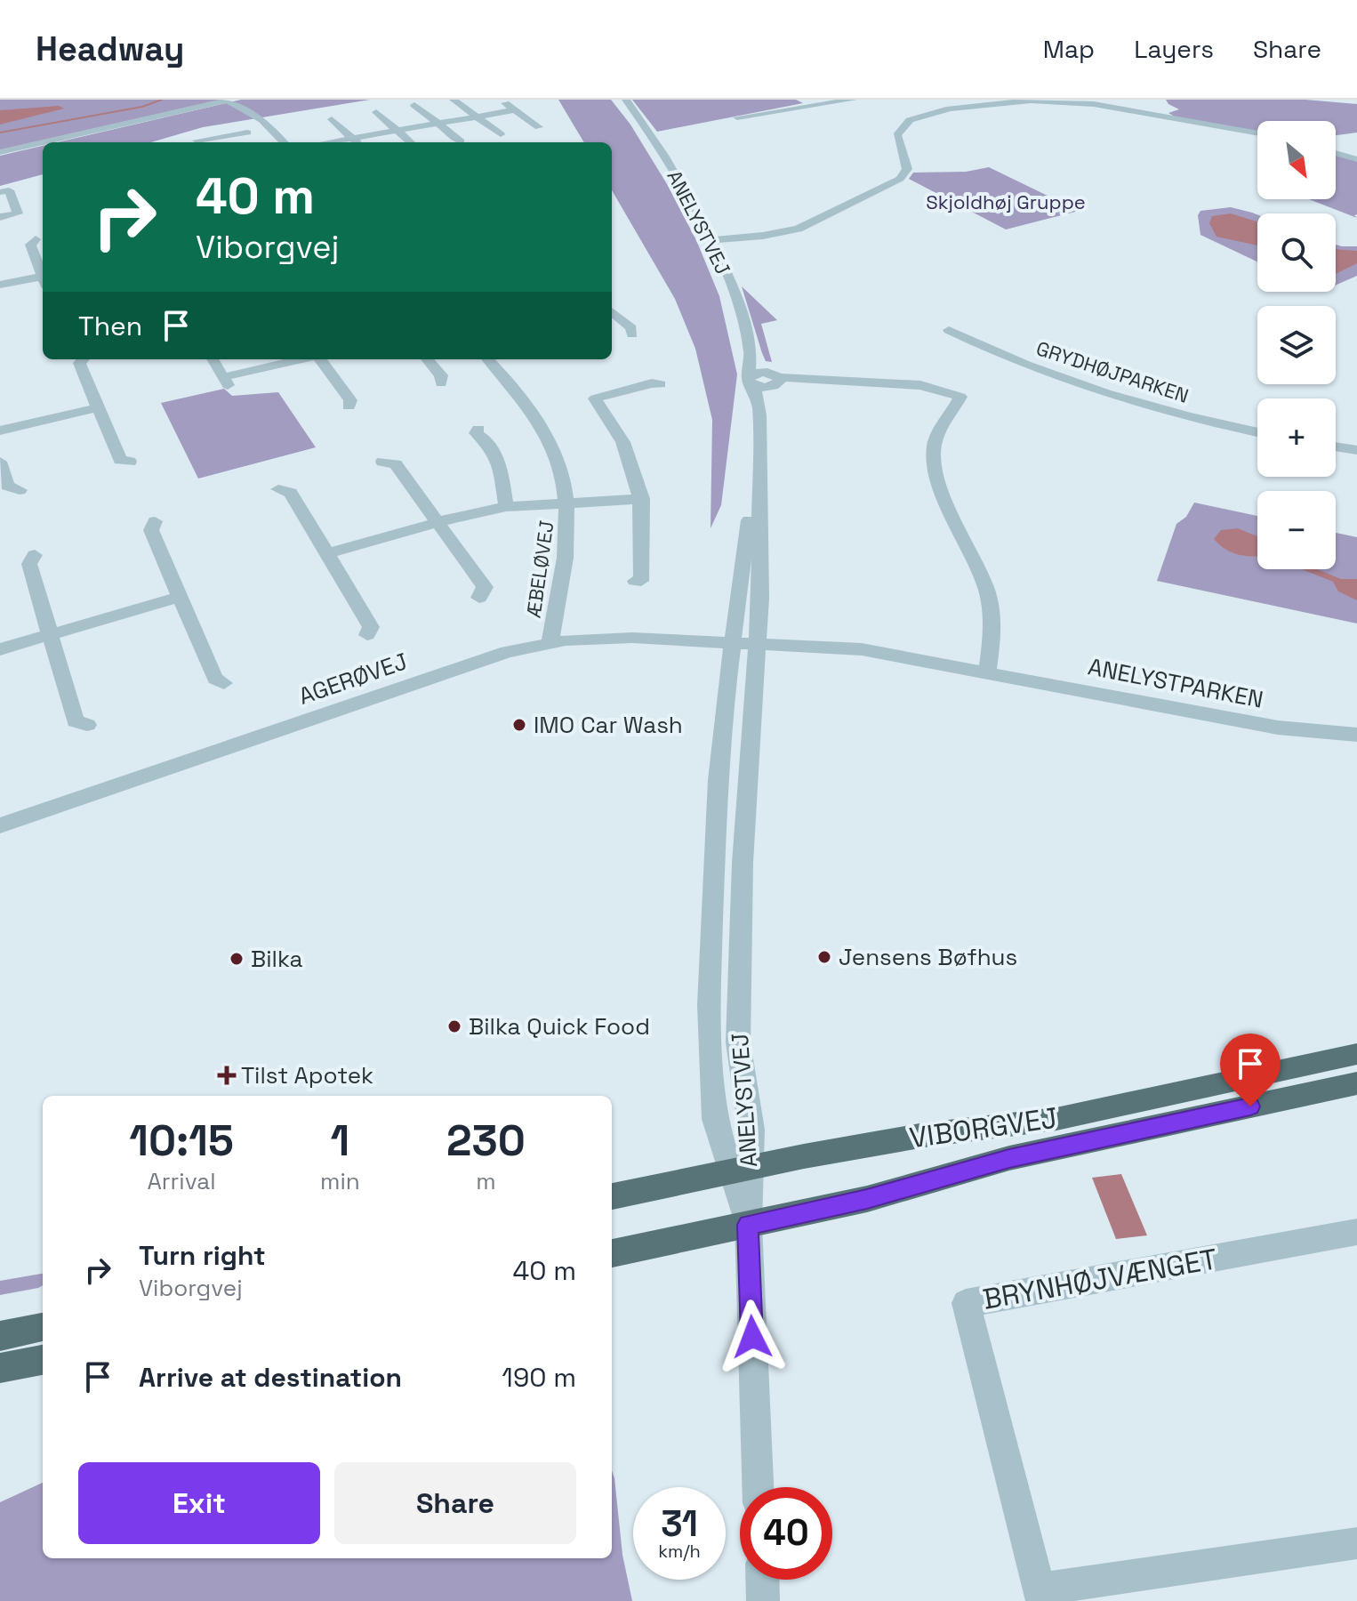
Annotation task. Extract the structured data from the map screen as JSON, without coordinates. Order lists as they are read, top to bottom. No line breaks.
{"streets":{"main road":["VIBORGVEJ"],"street":["ANELYSTVEJ","GRYDHØJPARKEN","ÆBELØVEJ","AGERØVEJ","ANELYSTPARKEN","BRYNHØJVÆNGET"]},"crossings":[["ANELYSTVEJ","AGERØVEJ"],["ANELYSTVEJ","ANELYSTPARKEN"],["ANELYSTVEJ","VIBORGVEJ"],["ÆBELØVEJ","AGERØVEJ"],["AGERØVEJ","ANELYSTPARKEN"]],"parks":["Skjoldhøj Gruppe"],"places":{"other":["IMO Car Wash","Jensens Bøfhus","Bilka","Bilka Quick Food"],"health":["Tilst Apotek"]},"north":"bottom right","page":{"header":"Headway","nav":["Map","Layers","Share"],"map_buttons":["+","−"],"turn":["40 m","Viborgvej"],"then":"Then","eta":["10:15","Arrival","1","min","230","m"],"list":[{"name":"Turn right","note":"Viborgvej","value":"40 m"},{"name":"Arrive at destination","value":"190 m"}],"buttons":["Exit","Share"],"speed":"31 km/h","limit":"40"}}
